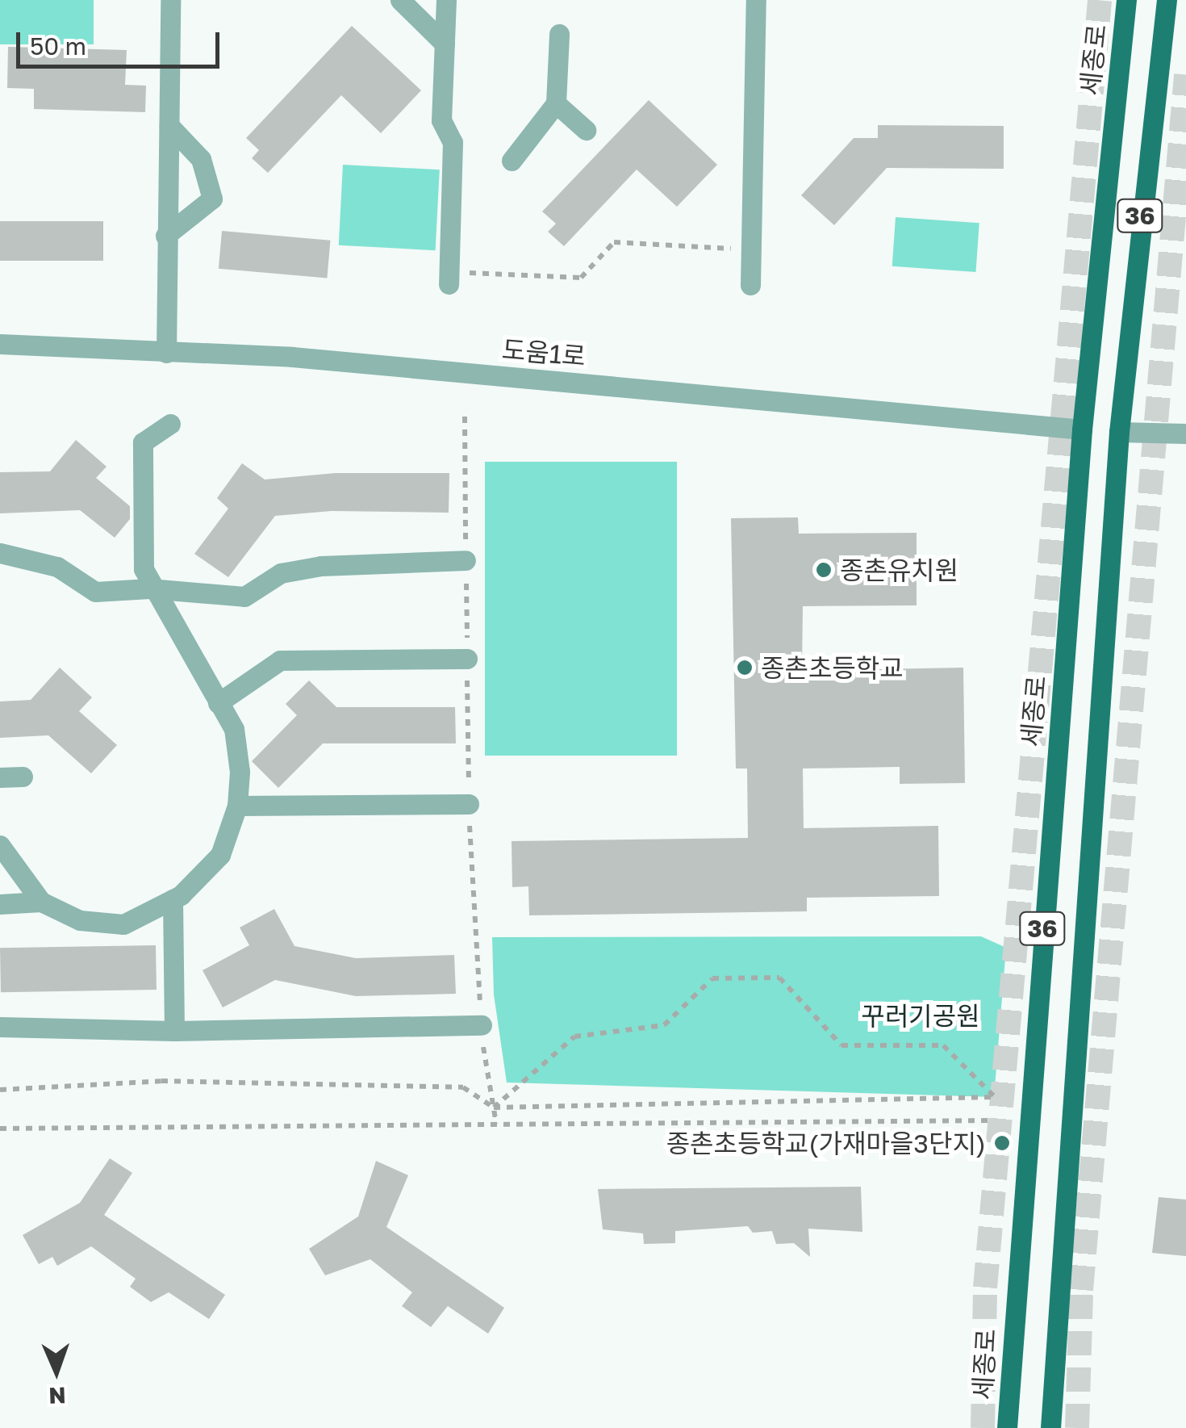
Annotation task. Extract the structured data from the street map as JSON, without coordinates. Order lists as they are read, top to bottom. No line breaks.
{"streets":{"main road":["세종로","36"],"street":["도움1로"]},"crossings":[["세종로","도움1로"]],"parks":["꾸러기공원"],"places":["종촌유치원","종촌초등학교","종촌초등학교(가재마을3단지)"],"scale_bar":"50 m","north":"bottom"}
